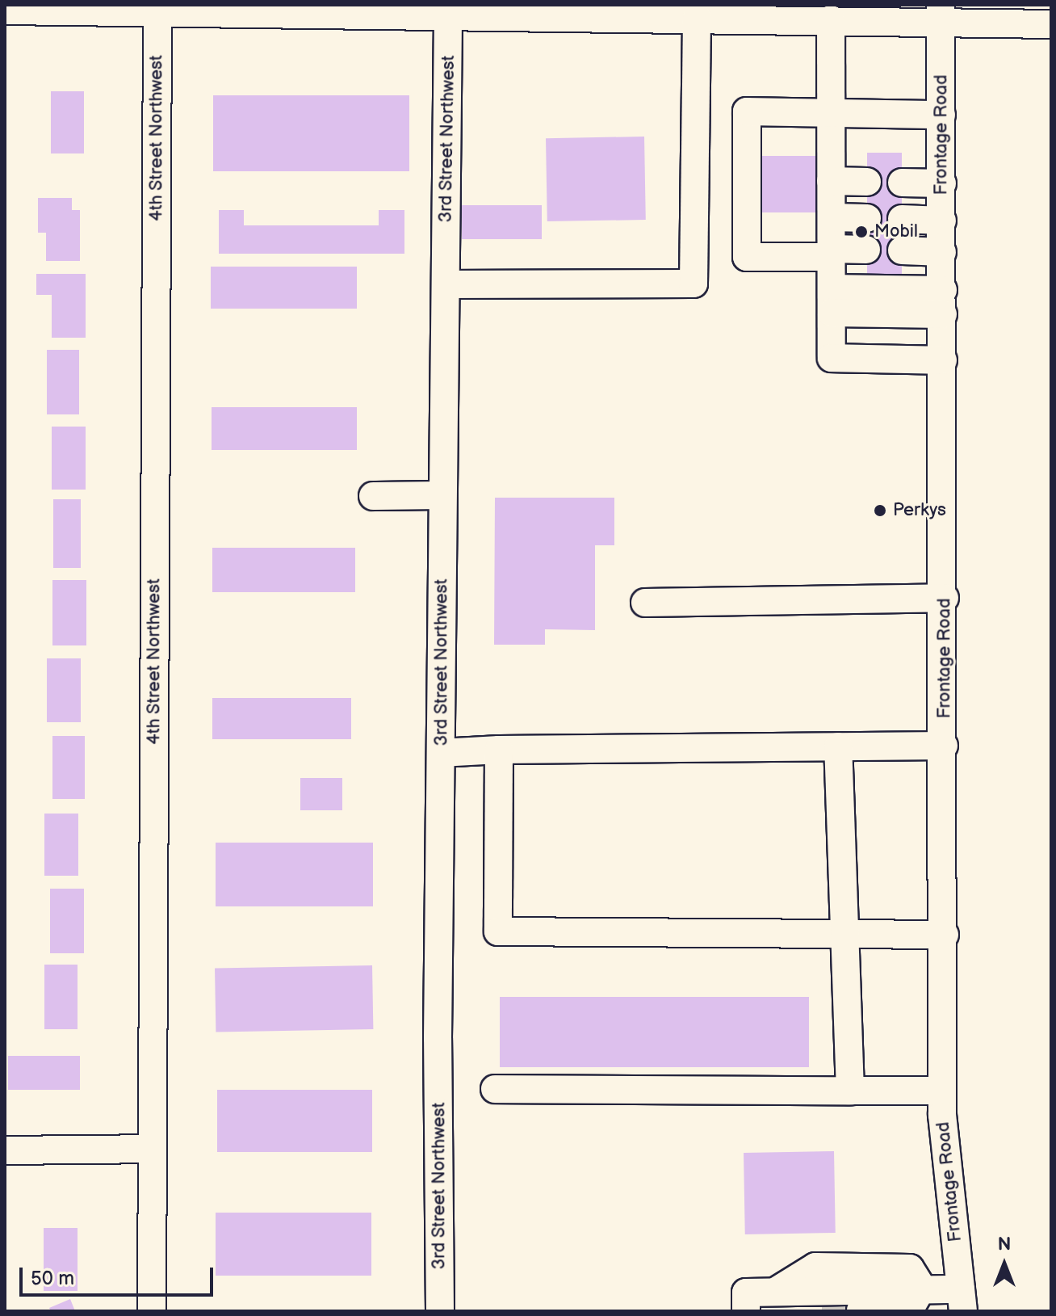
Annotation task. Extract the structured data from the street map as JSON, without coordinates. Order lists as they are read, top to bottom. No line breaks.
{"streets":{"street":["Frontage Road","4th Street Northwest","3rd Street Northwest"]},"places":["Mobil","Perkys"],"scale_bar":"50 m","north":"top"}
